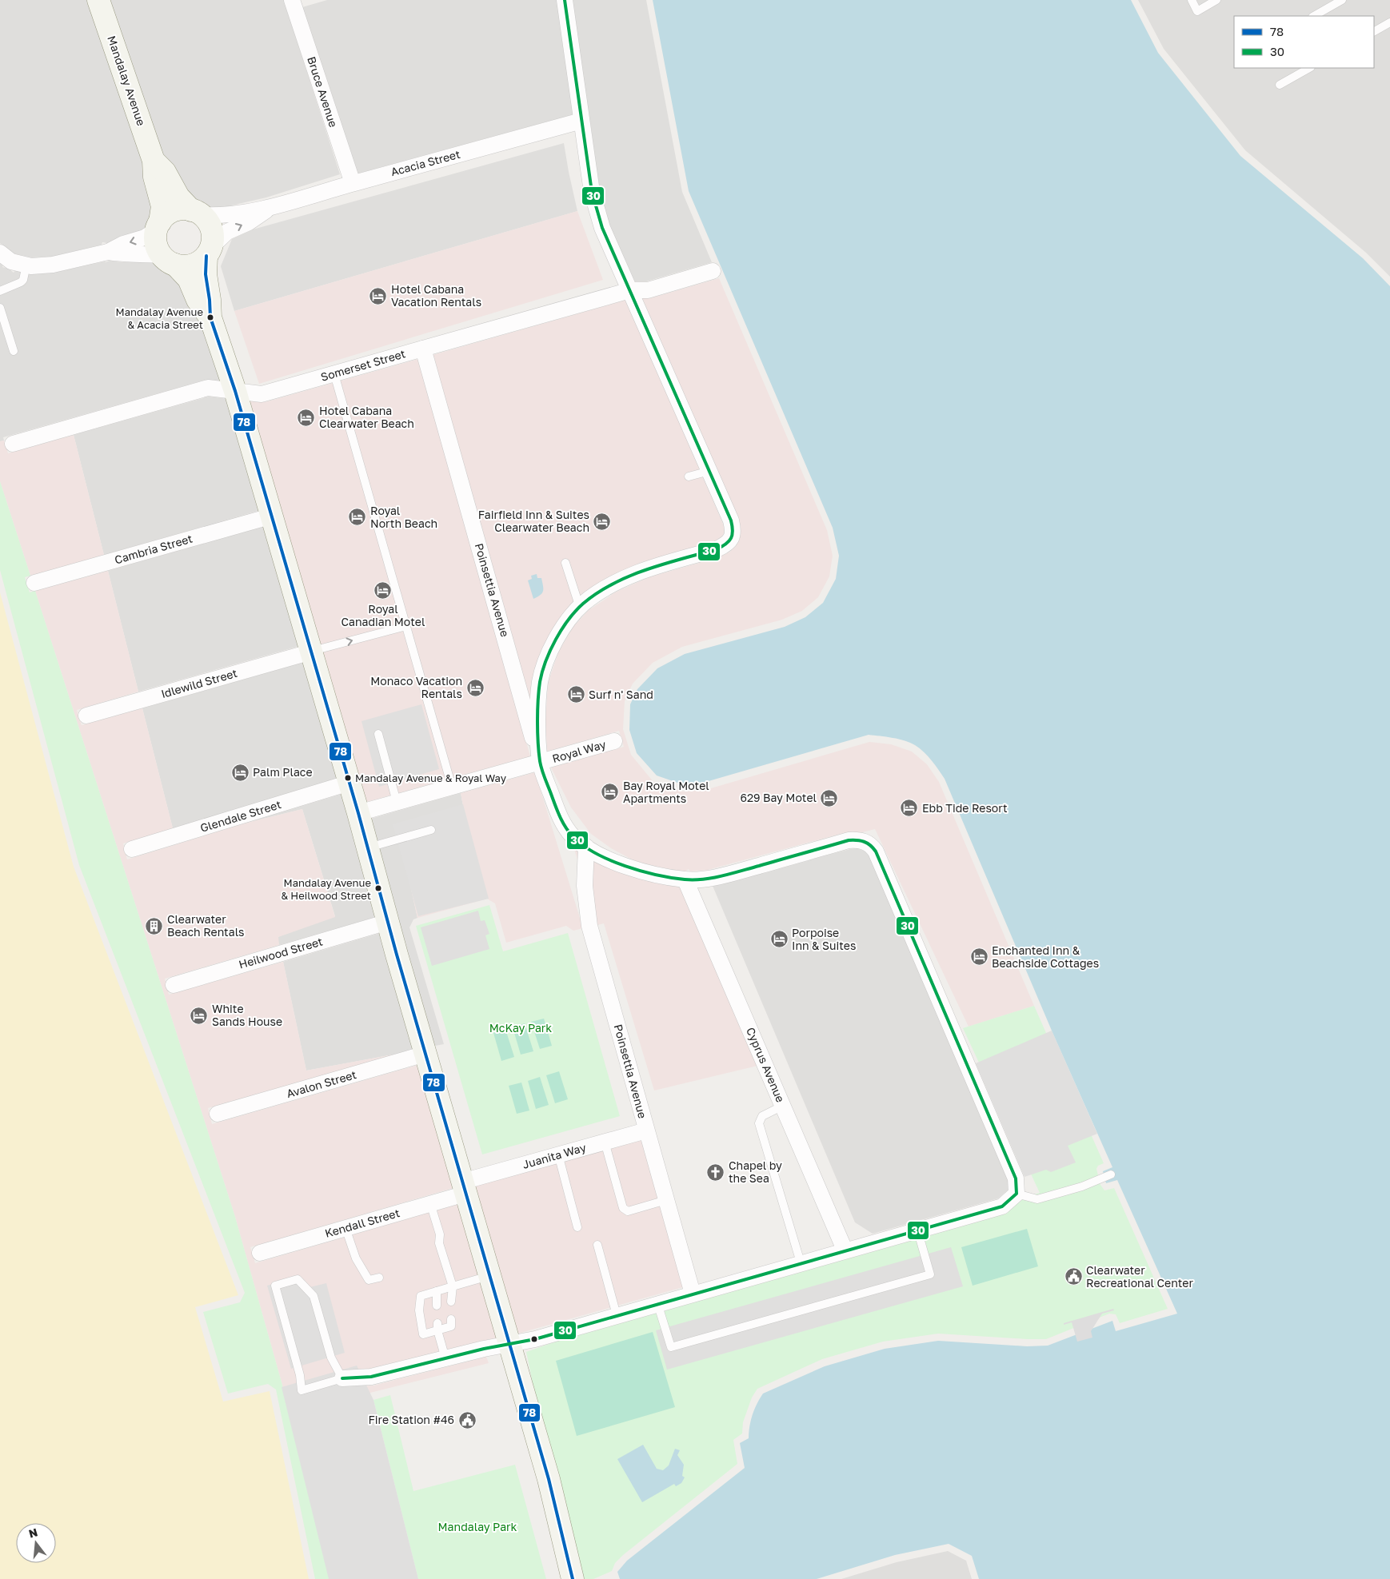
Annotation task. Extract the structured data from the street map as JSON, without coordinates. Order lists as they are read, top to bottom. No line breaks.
{"streets":{"street":["Mandalay Avenue","Bruce Avenue","Acacia Street","Somerset Street","Cambria Street","Poinsettia Avenue","Idlewild Street","Royal Way","Glendale Street","Heilwood Street","Cyprus Avenue","Avalon Street","Juanita Way","Kendall Street"]},"crossings":[["Mandalay Avenue","Acacia Street"],["Bruce Avenue","Acacia Street"],["Somerset Street","Poinsettia Avenue"],["Poinsettia Avenue","Royal Way"],["Poinsettia Avenue","Juanita Way"],["Juanita Way","Kendall Street"]],"parks":["McKay Park","Mandalay Park"],"places":{"hotel":["Hotel Cabana Vacation Rentals","Hotel Cabana Clearwater Beach","Royal North Beach","Fairfield Inn & Suites Clearwater Beach","Royal Canadian Motel","Monaco Vacation Rentals","Surf n' Sand","Palm Place","Bay Royal Motel Apartments","629 Bay Motel","Ebb Tide Resort","Porpoise Inn & Suites","Enchanted Inn & Beachside Cottages","White Sands House"],"other":["Mandalay Avenue & Acacia Street","Mandalay Avenue & Royal Way","Mandalay Avenue & Heilwood Street"],"building":["Clearwater Beach Rentals"],"church":["Chapel by the Sea"],"public building":["Clearwater Recreational Center","Fire Station #46"]},"lines":["transit line 30","transit line 78"],"legend":["78","30"],"north":"top"}
